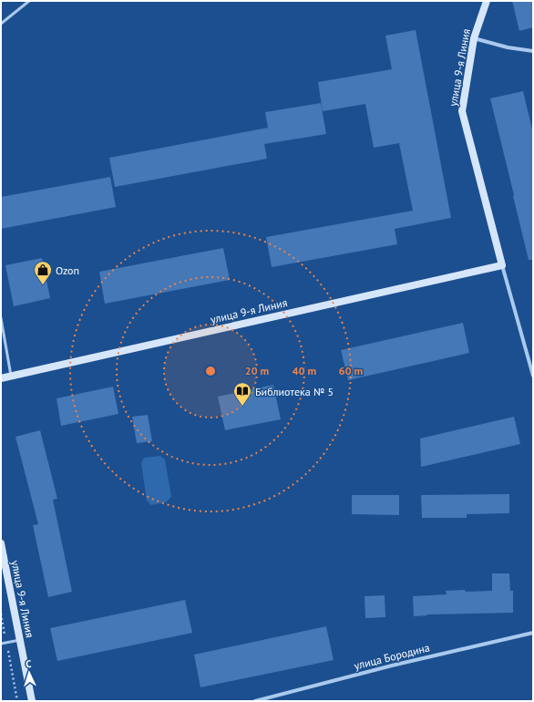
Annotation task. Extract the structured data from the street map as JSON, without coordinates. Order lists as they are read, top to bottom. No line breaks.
{"streets":{"street":["улица 9-я Линия","улица Бородина"]},"places":{"shop":["Ozon"],"library":["Библиотека № 5"]},"north":"top","rings":["20 m","40 m","60 m"]}
